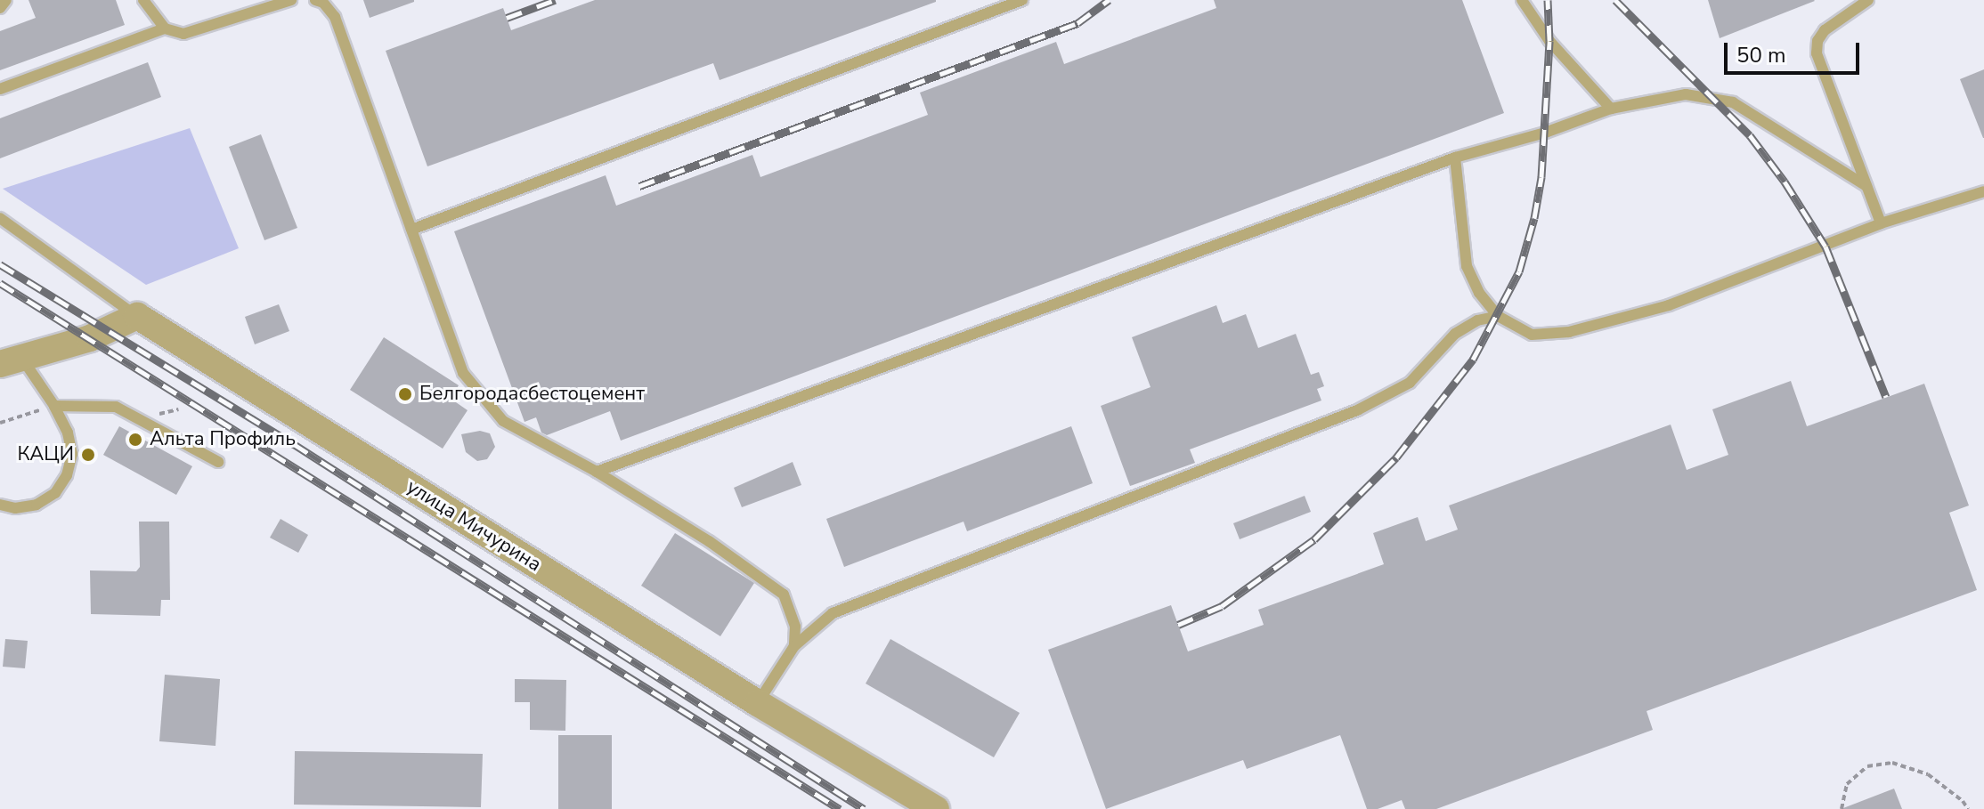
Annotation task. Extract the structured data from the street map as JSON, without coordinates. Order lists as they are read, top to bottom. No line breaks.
{"streets":{"street":["улица Мичурина"]},"places":["Белгородасбестоцемент","Альта Профиль","КАЦИ"],"scale_bar":"50 m"}
